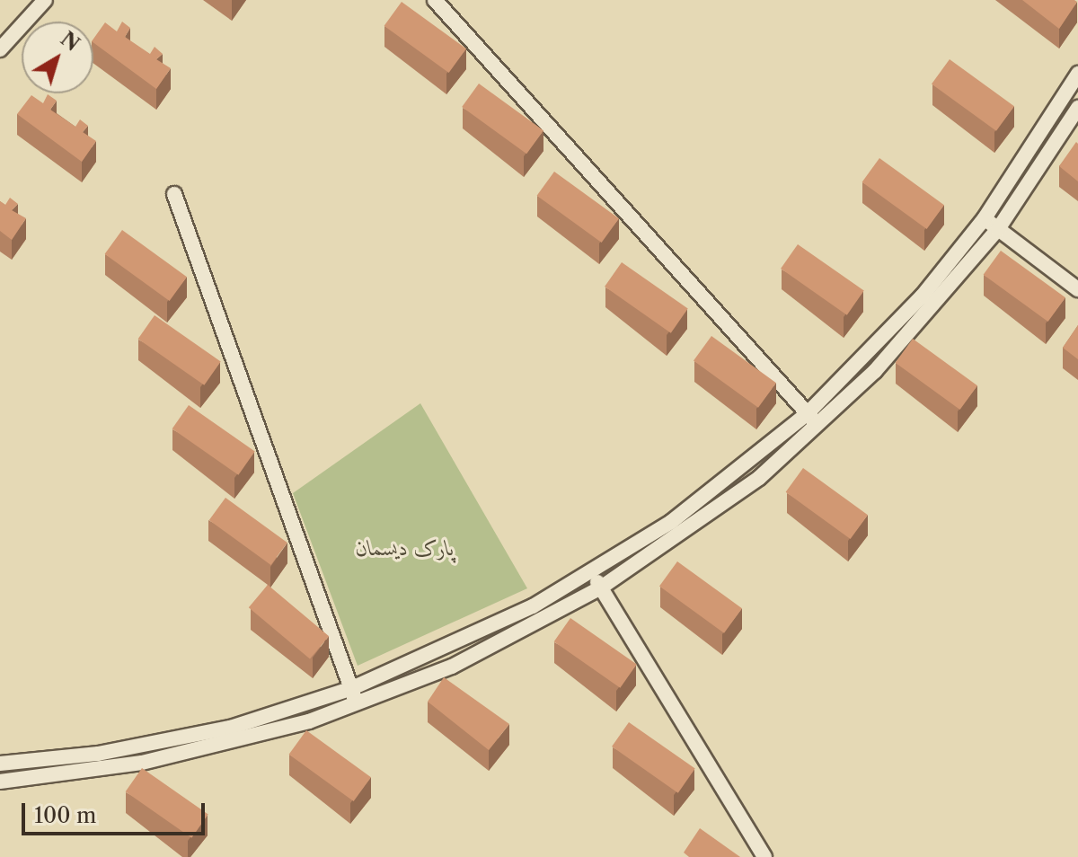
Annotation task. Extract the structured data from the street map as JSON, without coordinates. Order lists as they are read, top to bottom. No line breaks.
{"parks":["پارک دیسمان"],"scale_bar":"100 m","north":"top right"}
